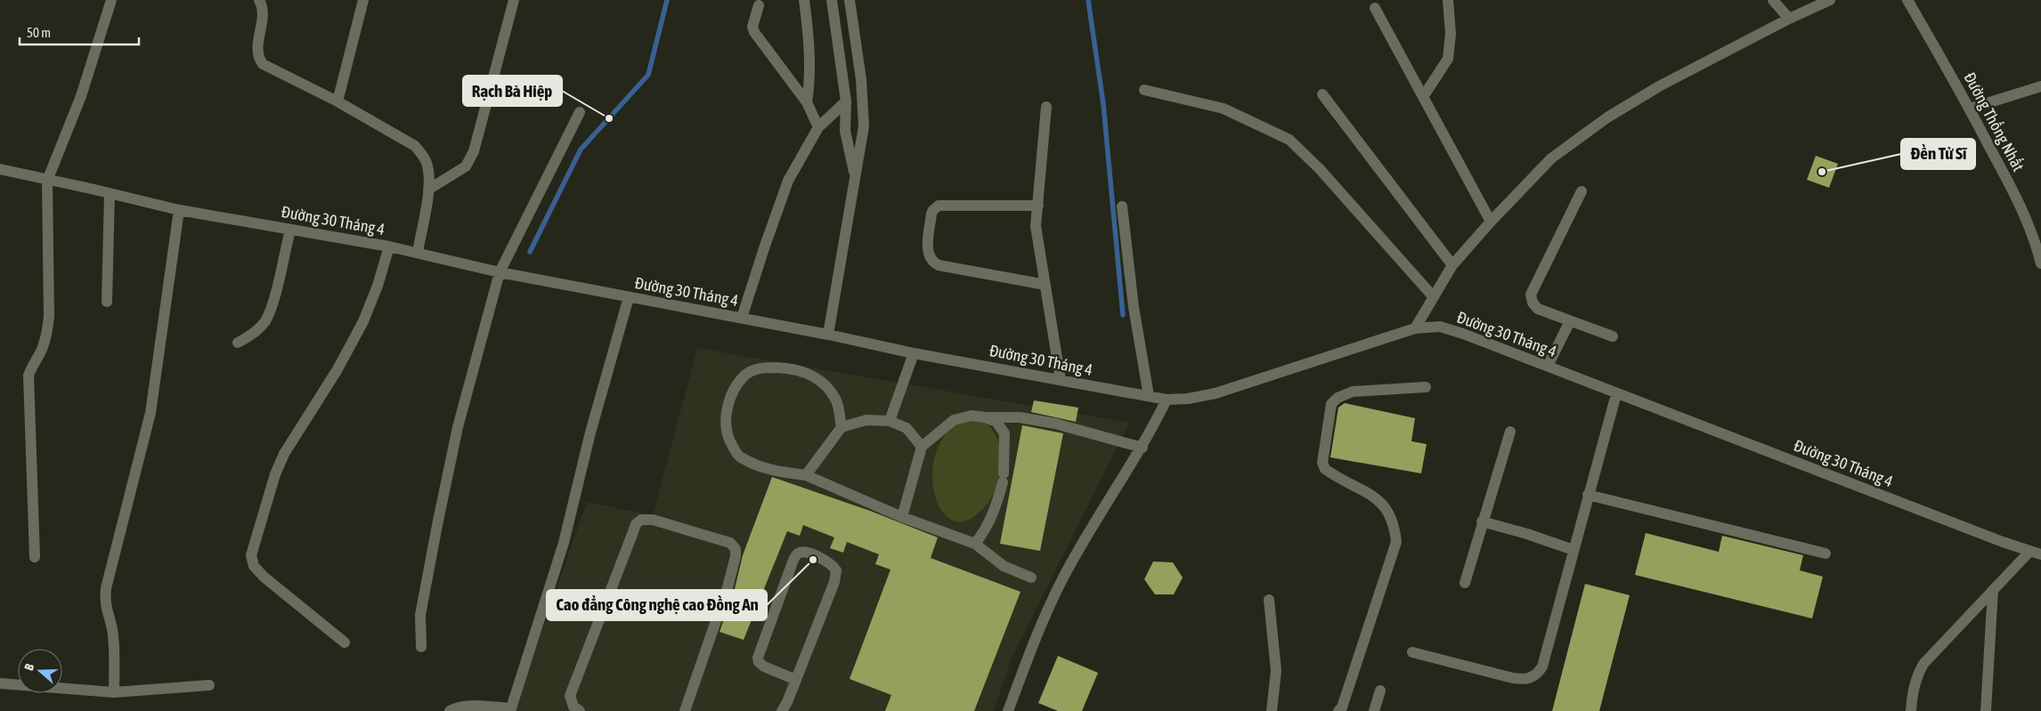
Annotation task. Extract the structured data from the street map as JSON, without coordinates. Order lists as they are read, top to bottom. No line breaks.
{"streets":{"street":["Đường Thống Nhất","Đường 30 Tháng 4"]},"places":["Rạch Bà Hiệp","Đền Tử Sĩ","Cao đẳng Công nghệ cao Đồng An"],"scale_bar":"50 m","north":"left"}
